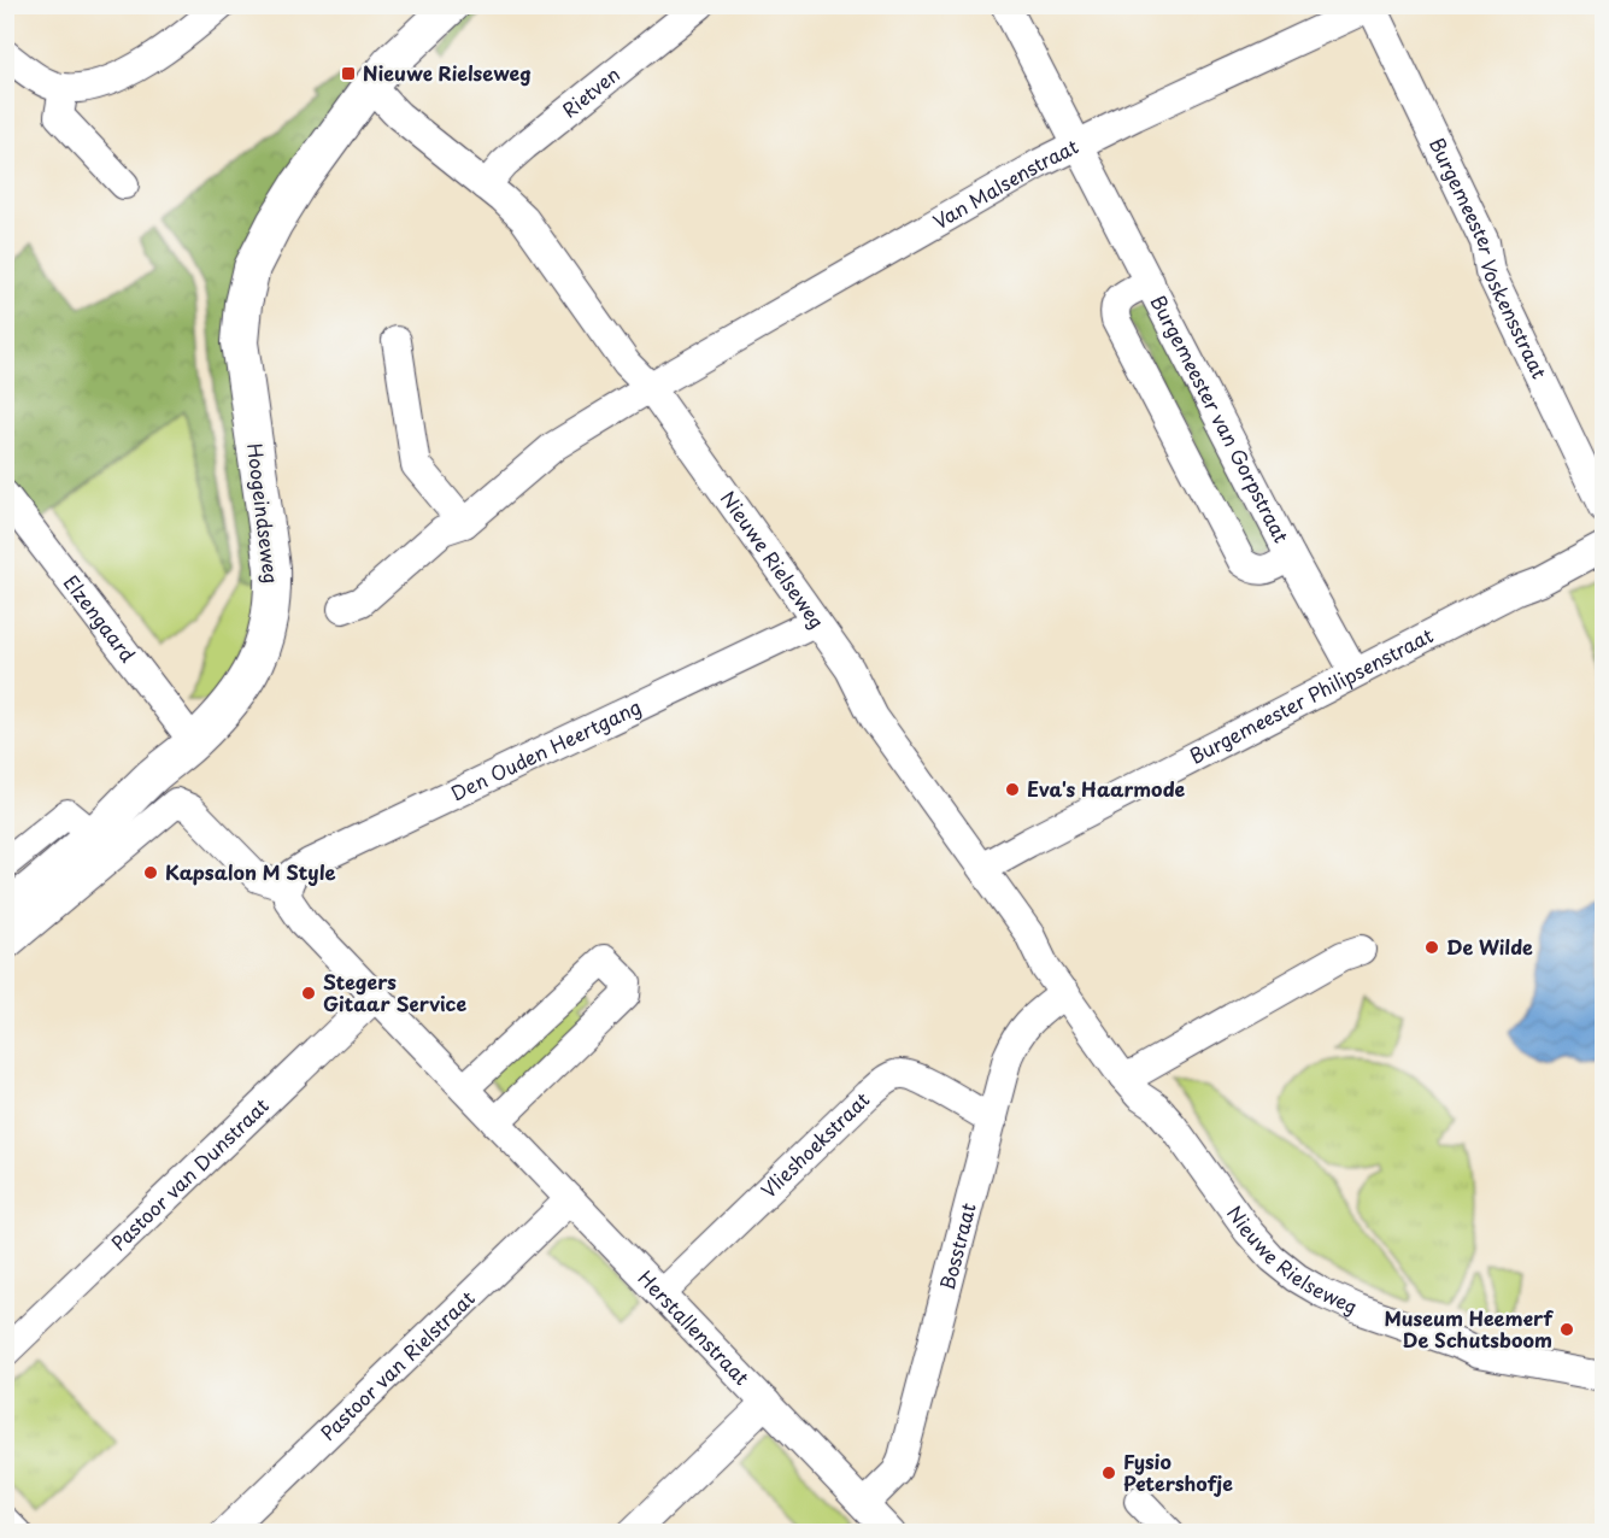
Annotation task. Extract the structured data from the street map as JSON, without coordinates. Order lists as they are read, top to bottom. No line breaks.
{"streets":{"street":["Rietven","Van Malsenstraat","Burgemeester Voskensstraat","Burgemeester van Gorpstraat","Hoogeindseweg","Nieuwe Rielseweg","Elzengaard","Burgemeester Philipsenstraat","Den Ouden Heertgang","Vlieshoekstraat","Pastoor van Dunstraat","Bosstraat","Herstallenstraat","Pastoor van Rielstraat"]},"crossings":[["Rietven","Nieuwe Rielseweg"],["Van Malsenstraat","Burgemeester Voskensstraat"],["Van Malsenstraat","Burgemeester van Gorpstraat"],["Van Malsenstraat","Nieuwe Rielseweg"],["Burgemeester van Gorpstraat","Burgemeester Philipsenstraat"],["Hoogeindseweg","Nieuwe Rielseweg"],["Hoogeindseweg","Elzengaard"],["Nieuwe Rielseweg","Burgemeester Philipsenstraat"],["Nieuwe Rielseweg","Den Ouden Heertgang"],["Nieuwe Rielseweg","Bosstraat"],["Den Ouden Heertgang","Herstallenstraat"],["Vlieshoekstraat","Bosstraat"],["Vlieshoekstraat","Herstallenstraat"],["Pastoor van Dunstraat","Herstallenstraat"],["Bosstraat","Herstallenstraat"],["Herstallenstraat","Pastoor van Rielstraat"]],"places":{"transit":["Nieuwe Rielseweg"],"other":["Eva's Haarmode","Kapsalon M Style","De Wilde","Stegers Gitaar Service","Museum Heemerf De Schutsboom","Fysio Petershofje"]}}
